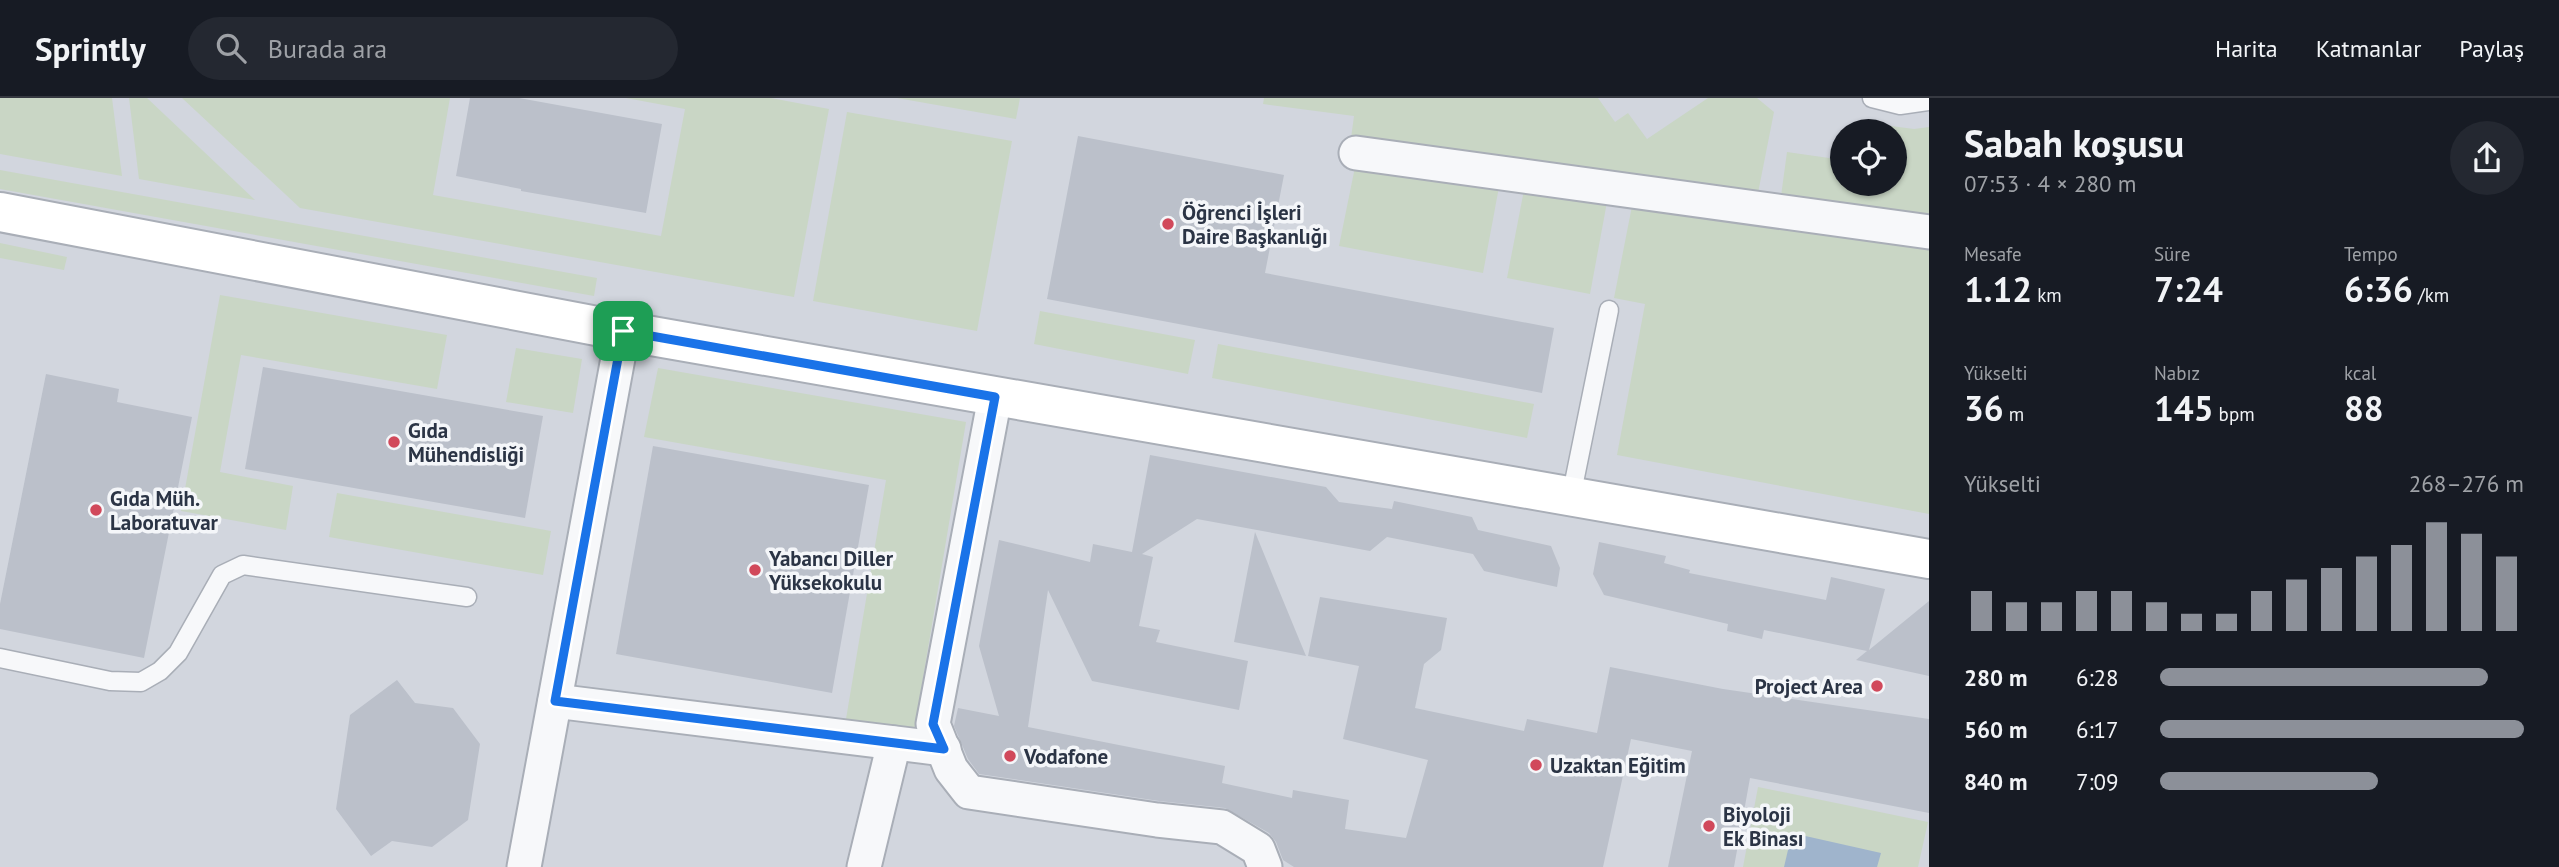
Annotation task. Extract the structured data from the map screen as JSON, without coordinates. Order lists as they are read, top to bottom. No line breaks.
{"places":["Öğrenci İşleri Daire Başkanlığı","Gıda Mühendisliği","Gıda Müh. Laboratuvar","Yabancı Diller Yüksekokulu","Project Area","Vodafone","Uzaktan Eğitim","Biyoloji Ek Binası"],"page":{"header":"Sprintly","search":"Burada ara","nav":["Harita","Katmanlar","Paylaş"],"heading":["Sabah koşusu","07:53 · 4 × 280 m"],"stats":[["Mesafe","1.12 km"],["Süre","7:24"],["Tempo","6:36 /km"],["Yükselti","36 m"],["Nabız","145 bpm"],["kcal","88"]],"chart":["Yükselti","268–276 m"],"list":[{"name":"280 m","note":"6:28"},{"name":"560 m","note":"6:17"},{"name":"840 m","note":"7:09"}]}}
